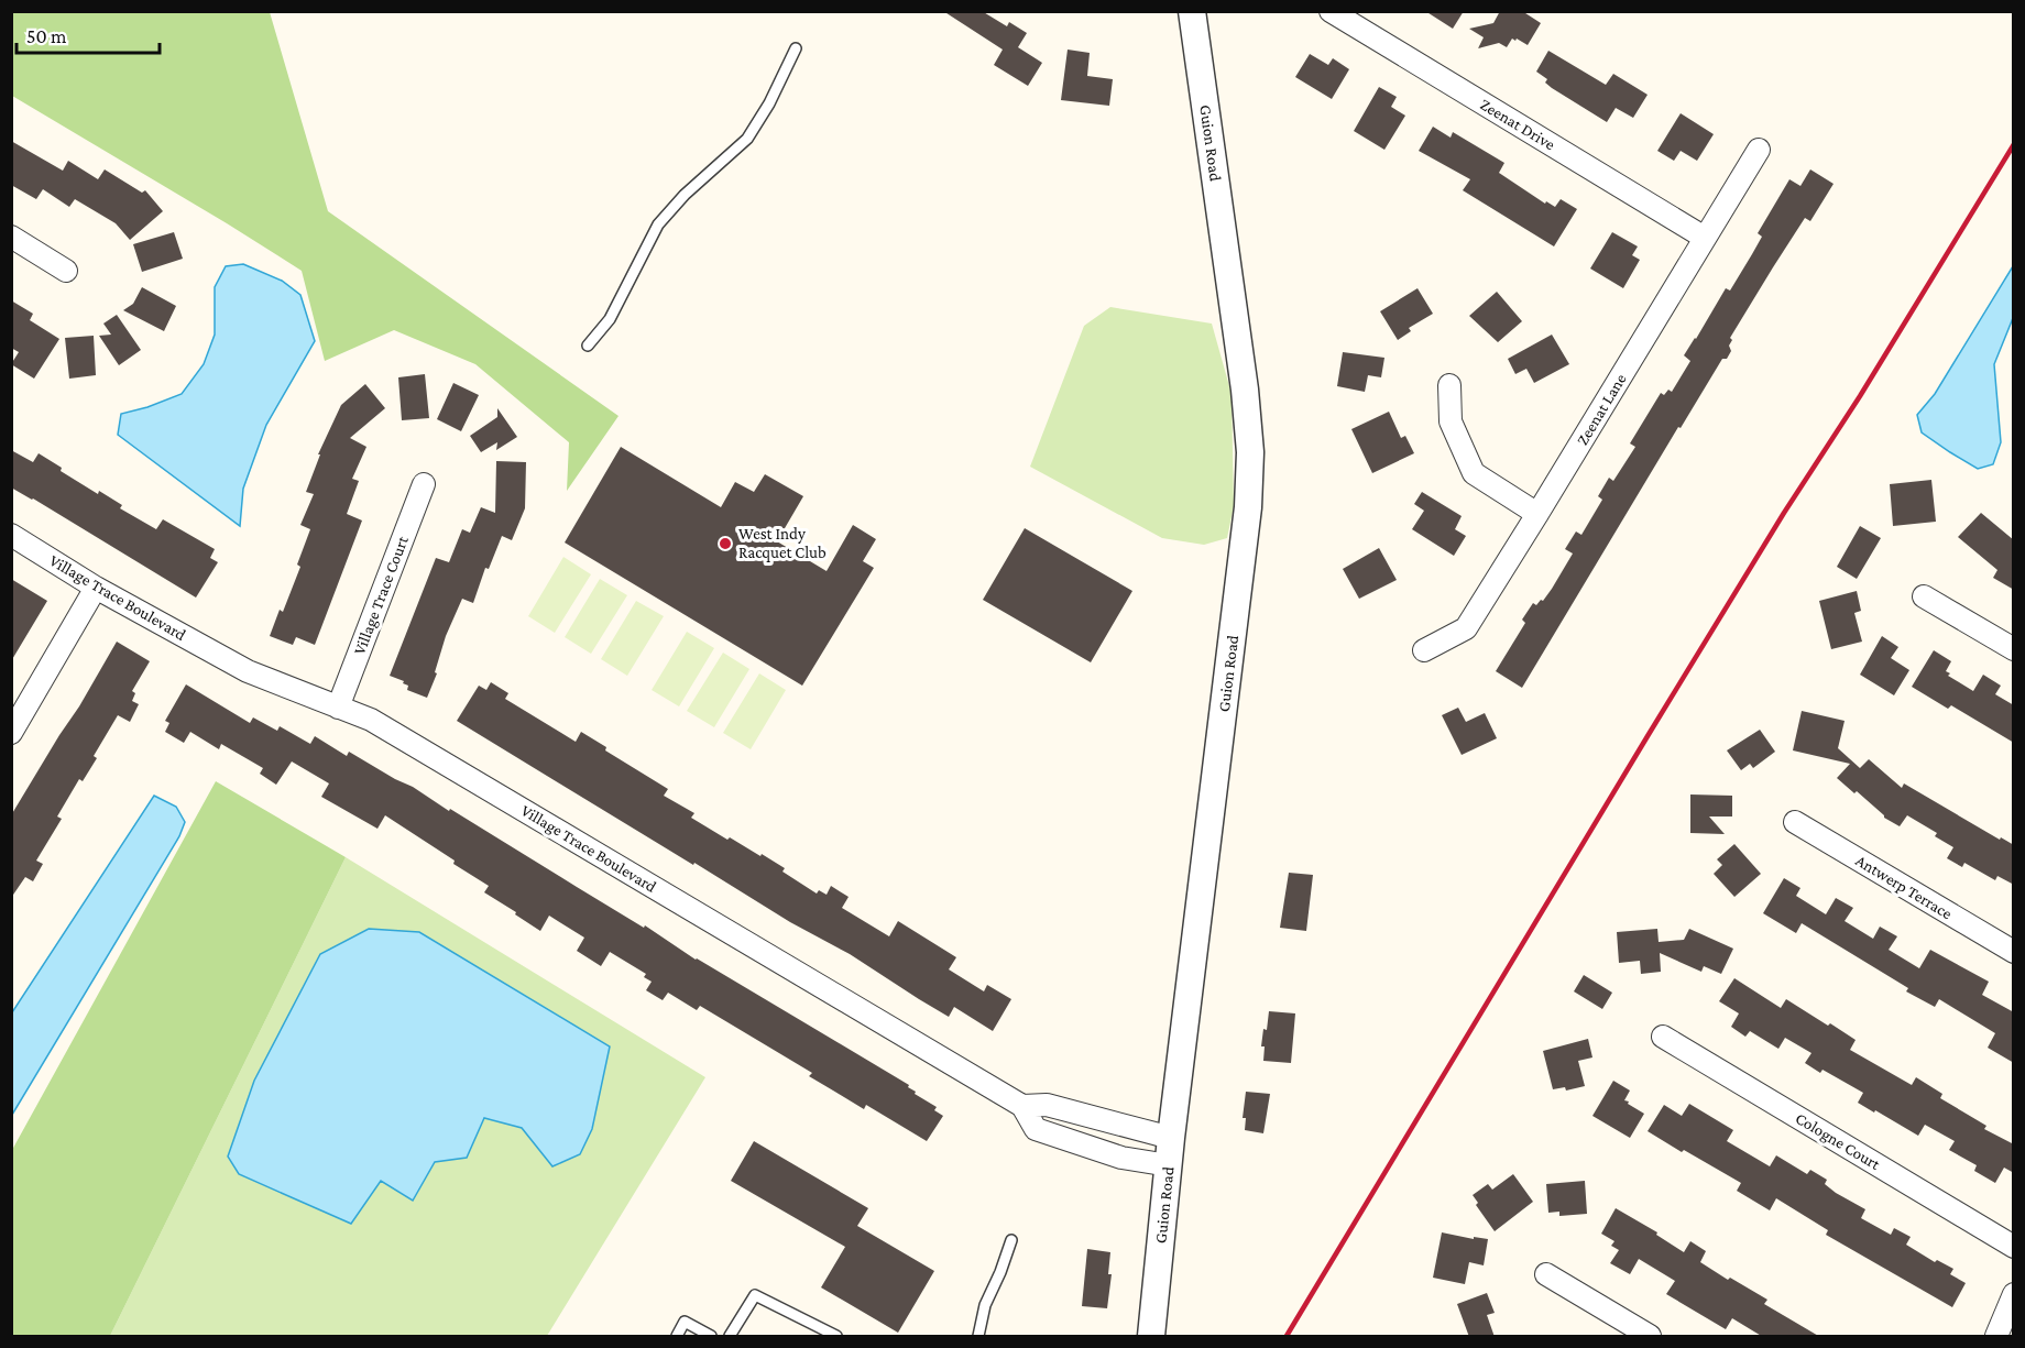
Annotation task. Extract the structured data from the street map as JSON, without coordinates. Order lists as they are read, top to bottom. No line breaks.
{"streets":{"street":["Zeenat Drive","Guion Road","Zeenat Lane","Village Trace Court","Village Trace Boulevard","Antwerp Terrace","Cologne Court"]},"crossings":[["Zeenat Drive","Zeenat Lane"],["Guion Road","Village Trace Boulevard"],["Village Trace Court","Village Trace Boulevard"]],"places":["West Indy Racquet Club"],"scale_bar":"50 m"}
